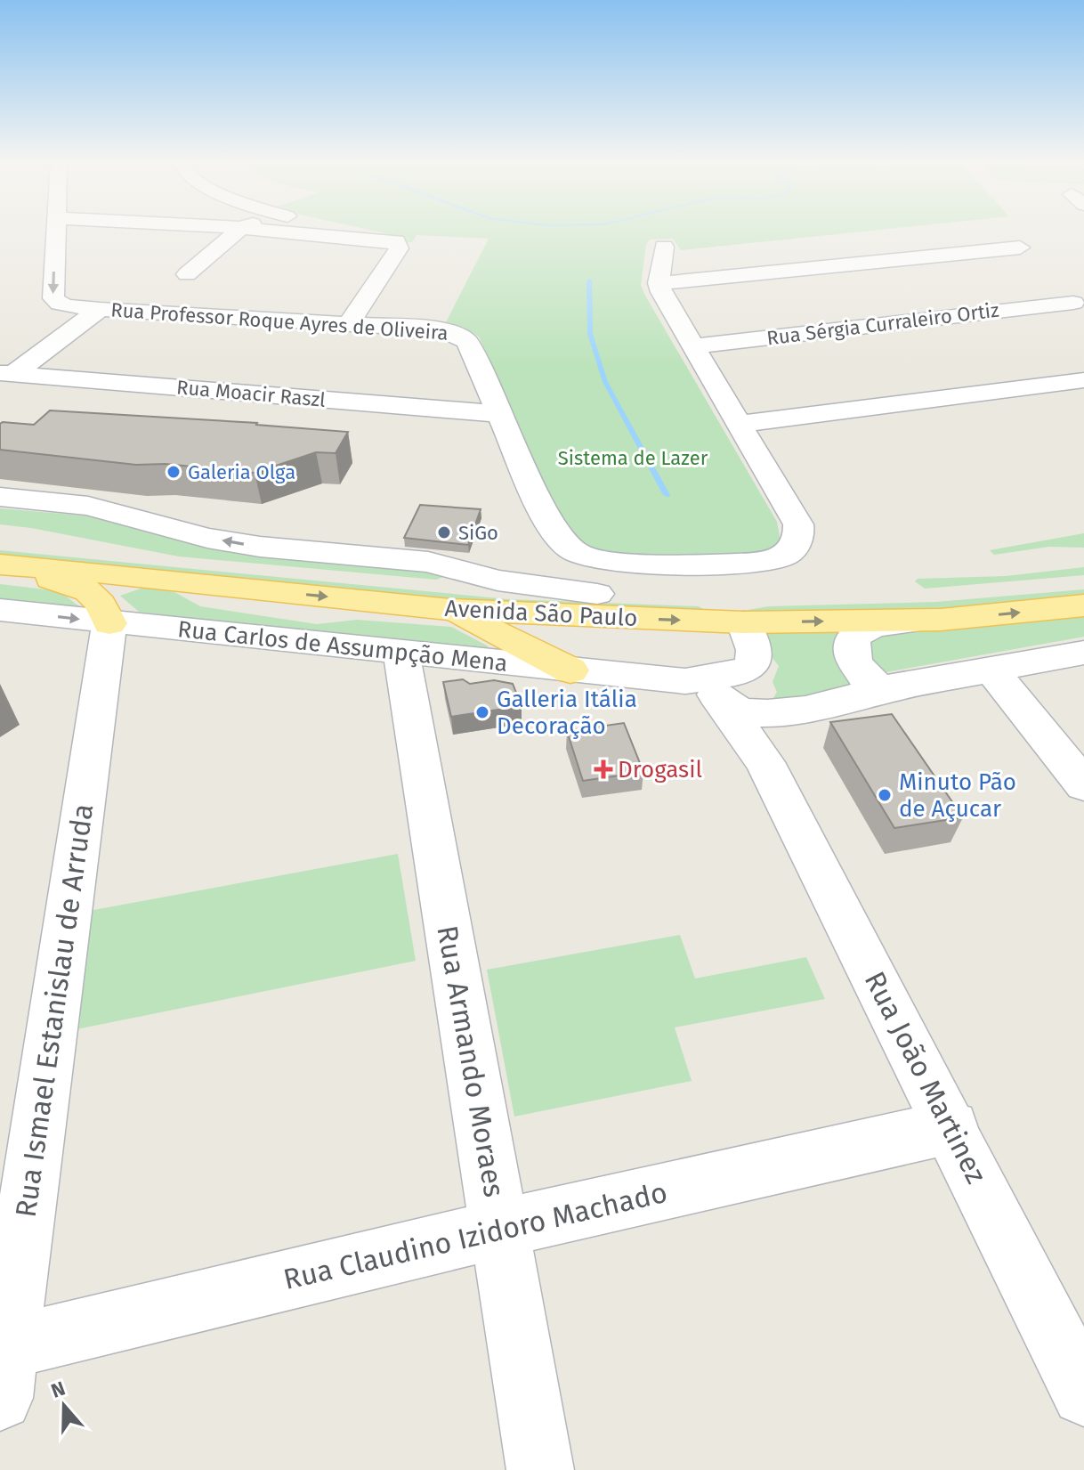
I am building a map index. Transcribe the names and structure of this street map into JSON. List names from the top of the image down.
{
  "streets": {
    "main road": ["Avenida São Paulo"],
    "street": [
      "Rua Professor Roque Ayres de Oliveira",
      "Rua Sérgia Curraleiro Ortiz",
      "Rua Moacir Raszl",
      "Rua Carlos de Assumpção Mena",
      "Rua Ismael Estanislau de Arruda",
      "Rua Armando Moraes",
      "Rua João Martinez",
      "Rua Claudino Izidoro Machado"
    ]
  },
  "crossings": [
    ["Rua Professor Roque Ayres de Oliveira", "Rua Moacir Raszl"],
    ["Rua Carlos de Assumpção Mena", "Rua Ismael Estanislau de Arruda"],
    ["Rua Carlos de Assumpção Mena", "Rua Armando Moraes"],
    ["Rua Carlos de Assumpção Mena", "Rua João Martinez"],
    ["Rua Ismael Estanislau de Arruda", "Rua Claudino Izidoro Machado"],
    ["Rua Armando Moraes", "Rua Claudino Izidoro Machado"],
    ["Rua João Martinez", "Rua Claudino Izidoro Machado"]
  ],
  "parks": ["Sistema de Lazer"],
  "places": {
    "other": [
      "Galeria Olga",
      "SiGo",
      "Galleria Itália Decoração",
      "Minuto Pão de Açucar"
    ],
    "health": ["Drogasil"]
  },
  "north": "top"
}
